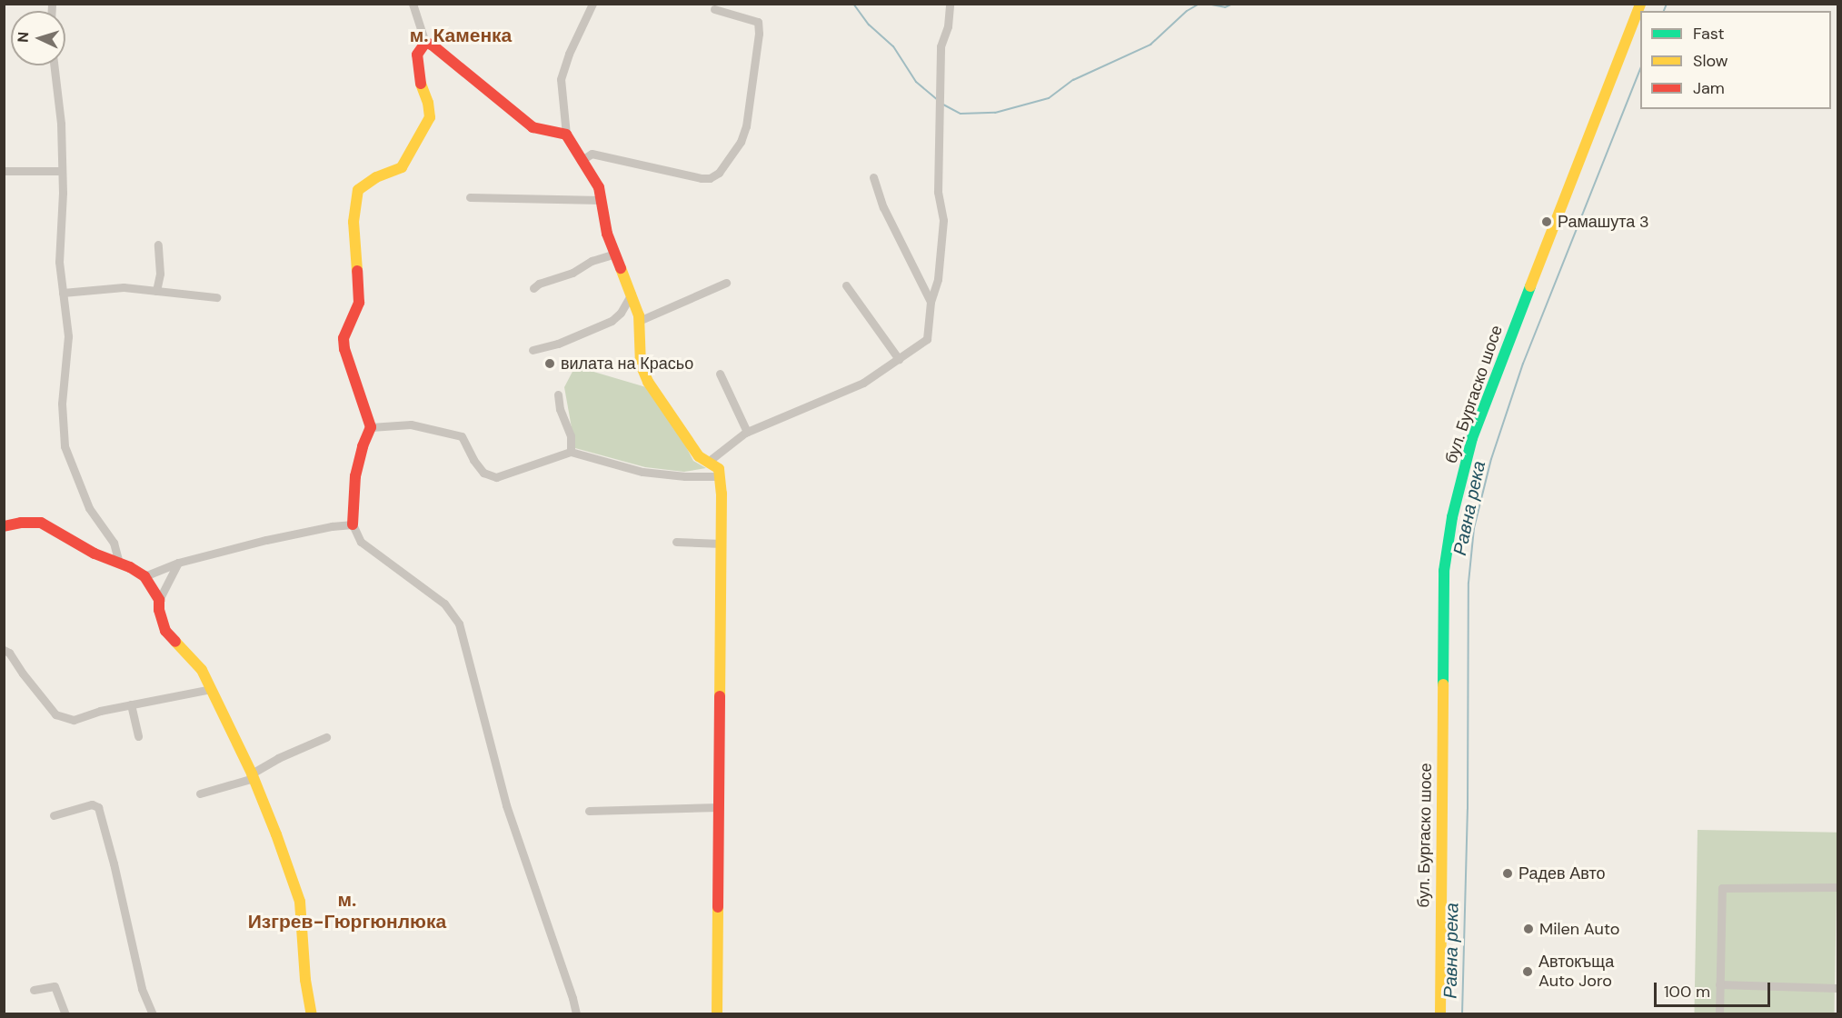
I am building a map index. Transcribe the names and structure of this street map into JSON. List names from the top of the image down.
{
  "streets": {
    "street": ["бул. Бургаско шосе"]
  },
  "districts": ["м. Каменка", "м. Изгрев-Гюргюнлюка"],
  "water": ["Равна река"],
  "places": [
    "Рамашута 3",
    "вилата на Красьо",
    "Радев Авто",
    "Milen Auto",
    "Автокъща Auto Joro"
  ],
  "legend": ["Fast", "Slow", "Jam"],
  "scale_bar": "100 m",
  "north": "left"
}
